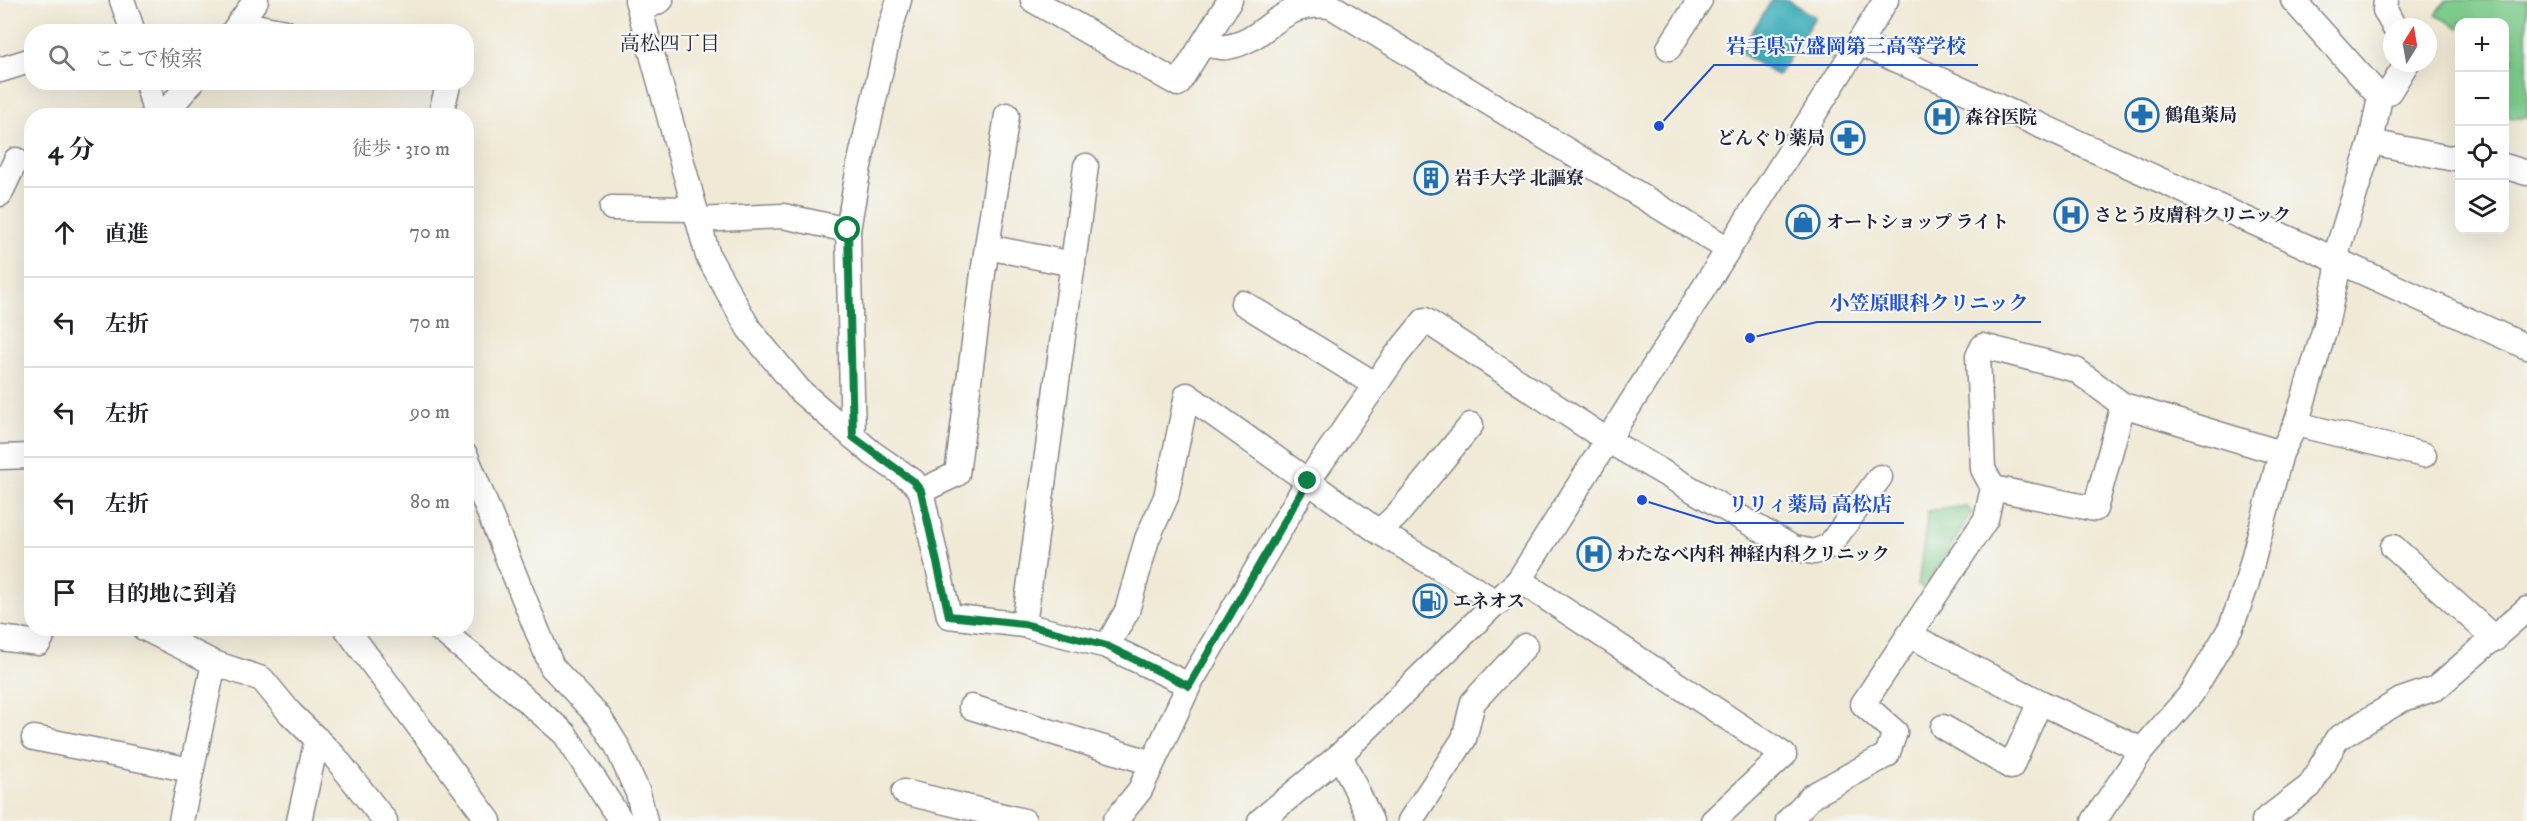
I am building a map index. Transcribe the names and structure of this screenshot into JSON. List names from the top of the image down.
{
  "districts": ["高松四丁目"],
  "places": {
    "pharmacy": ["鶴亀薬局", "どんぐり薬局"],
    "hospital": ["森谷医院", "さとう皮膚科クリニック", "わたなべ内科 神経内科クリニック"],
    "other": ["岩手県立盛岡第三高等学校", "小笠原眼科クリニック", "リリィ薬局 高松店"],
    "building": ["岩手大学 北謳寮"],
    "shop": ["オートショップ ライト"],
    "fuel station": ["エネオス"]
  },
  "north": "top",
  "page": {
    "map_buttons": ["+", "−"],
    "search": "ここで検索",
    "heading": ["4 分", "徒歩 · 310 m"],
    "list": [
      ["直進", "70 m"],
      ["左折", "70 m"],
      ["左折", "90 m"],
      ["左折", "80 m"],
      "目的地に到着"
    ]
  }
}
